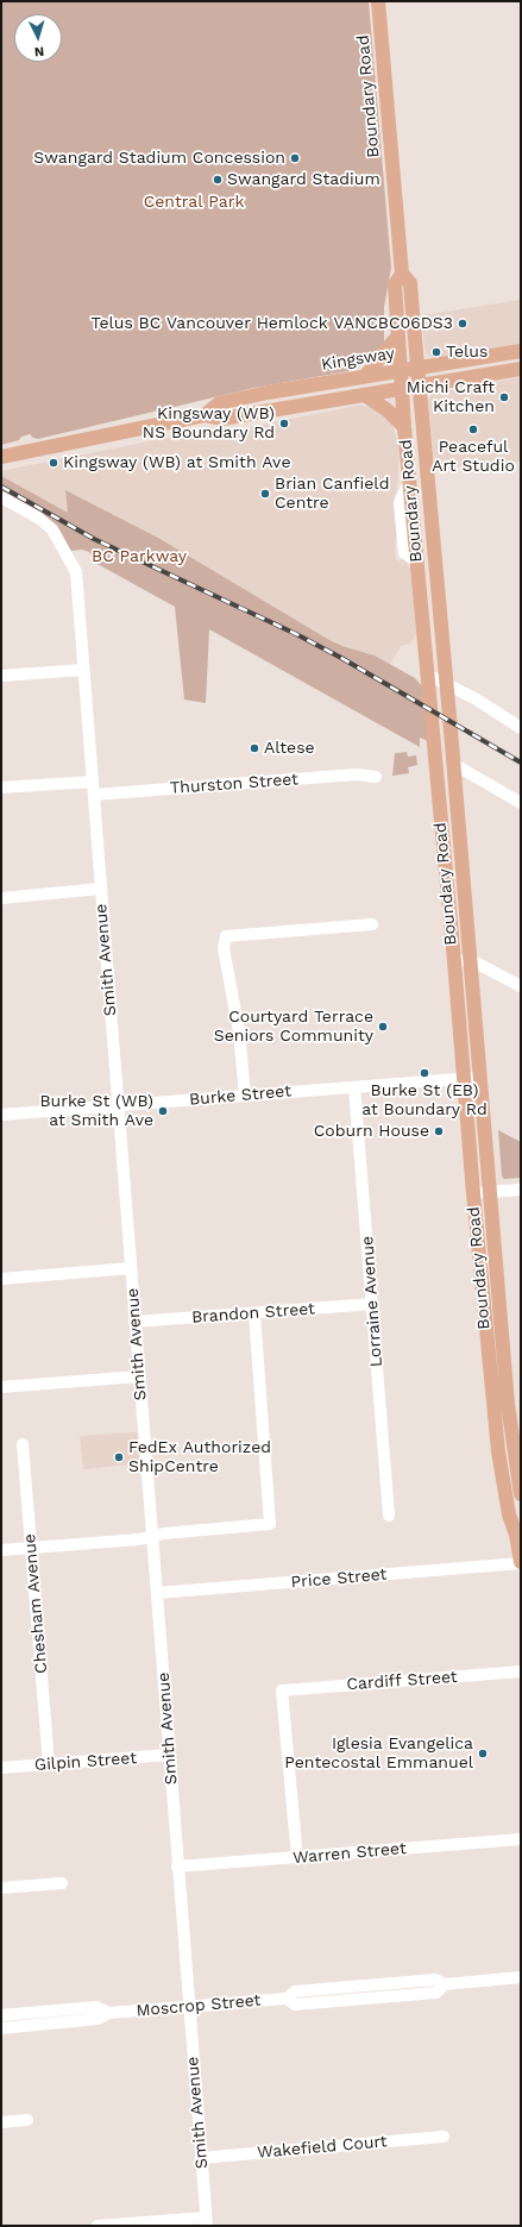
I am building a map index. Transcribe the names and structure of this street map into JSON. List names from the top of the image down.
{
  "streets": {
    "main road": ["Boundary Road", "Kingsway"],
    "street": [
      "Thurston Street",
      "Smith Avenue",
      "Burke Street",
      "Lorraine Avenue",
      "Brandon Street",
      "Price Street",
      "Chesham Avenue",
      "Cardiff Street",
      "Gilpin Street",
      "Warren Street",
      "Moscrop Street",
      "Wakefield Court"
    ]
  },
  "crossings": [
    ["Boundary Road", "Kingsway"],
    ["Boundary Road", "Burke Street"],
    ["Boundary Road", "Price Street"],
    ["Thurston Street", "Smith Avenue"],
    ["Smith Avenue", "Burke Street"],
    ["Smith Avenue", "Brandon Street"],
    ["Smith Avenue", "Price Street"],
    ["Smith Avenue", "Gilpin Street"],
    ["Smith Avenue", "Warren Street"],
    ["Smith Avenue", "Moscrop Street"],
    ["Smith Avenue", "Wakefield Court"],
    ["Burke Street", "Lorraine Avenue"],
    ["Lorraine Avenue", "Brandon Street"],
    ["Chesham Avenue", "Gilpin Street"],
    ["Cardiff Street", "Warren Street"]
  ],
  "parks": ["Central Park", "BC Parkway"],
  "places": [
    "Swangard Stadium Concession",
    "Swangard Stadium",
    "Telus BC Vancouver Hemlock VANCBC06DS3",
    "Telus",
    "Michi Craft Kitchen",
    "Kingsway (WB) NS Boundary Rd",
    "Peaceful Art Studio",
    "Kingsway (WB) at Smith Ave",
    "Brian Canfield Centre",
    "Altese",
    "Courtyard Terrace Seniors Community",
    "Burke St (EB) at Boundary Rd",
    "Burke St (WB) at Smith Ave",
    "Coburn House",
    "FedEx Authorized ShipCentre",
    "Iglesia Evangelica Pentecostal Emmanuel"
  ],
  "north": "bottom"
}
